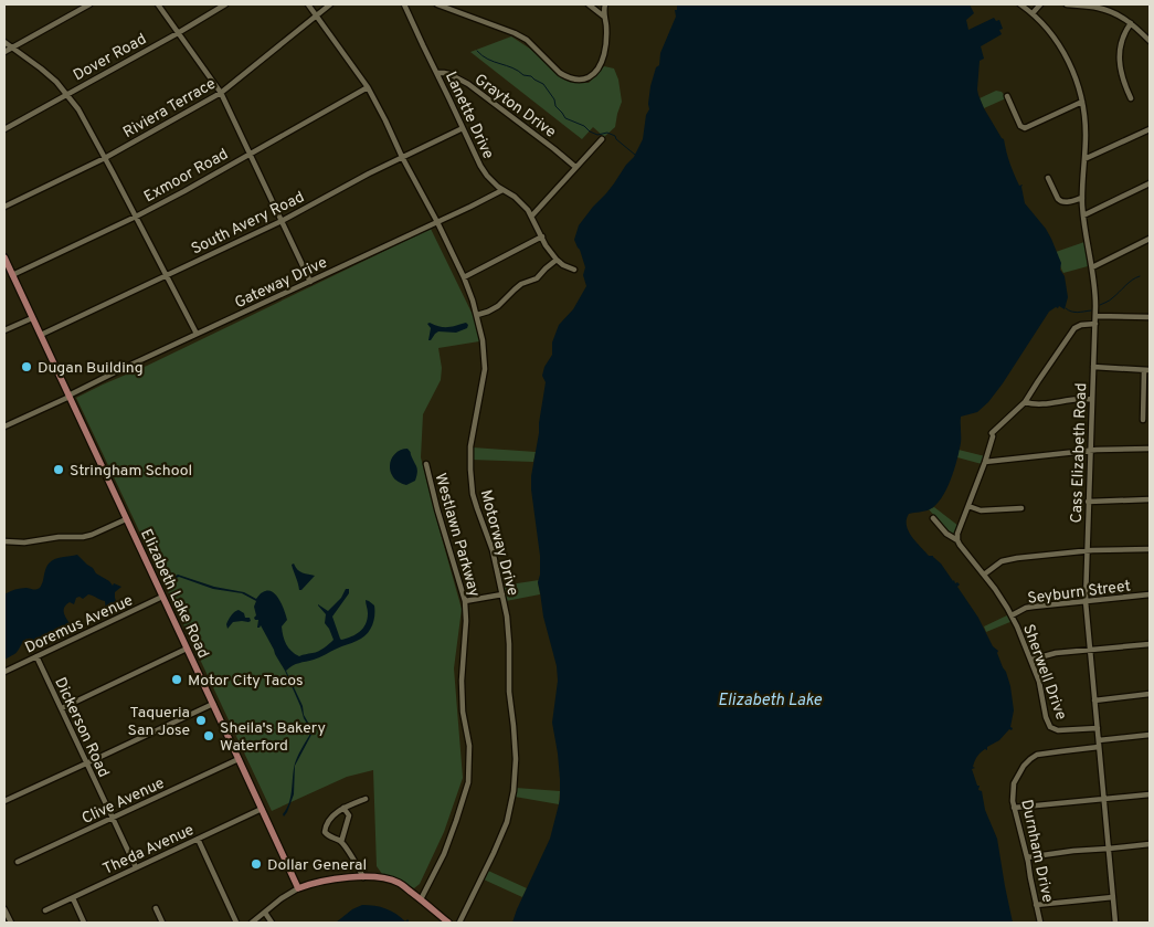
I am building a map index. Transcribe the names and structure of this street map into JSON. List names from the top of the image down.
{
  "streets": {
    "main road": ["Elizabeth Lake Road"],
    "street": [
      "Dover Road",
      "Grayton Drive",
      "Riviera Terrace",
      "Lanette Drive",
      "Exmoor Road",
      "South Avery Road",
      "Gateway Drive",
      "Cass Elizabeth Road",
      "Westlawn Parkway",
      "Motorway Drive",
      "Seyburn Street",
      "Doremus Avenue",
      "Sherwell Drive",
      "Dickerson Road",
      "Clive Avenue",
      "Theda Avenue",
      "Durnham Drive"
    ]
  },
  "crossings": [
    ["Grayton Drive", "Lanette Drive"],
    ["Riviera Terrace", "Motorway Drive"],
    ["Lanette Drive", "South Avery Road"],
    ["Lanette Drive", "Gateway Drive"],
    ["Exmoor Road", "Motorway Drive"],
    ["Exmoor Road", "Elizabeth Lake Road"],
    ["South Avery Road", "Motorway Drive"],
    ["South Avery Road", "Elizabeth Lake Road"],
    ["Gateway Drive", "Motorway Drive"],
    ["Gateway Drive", "Elizabeth Lake Road"],
    ["Cass Elizabeth Road", "Seyburn Street"],
    ["Cass Elizabeth Road", "Sherwell Drive"],
    ["Cass Elizabeth Road", "Durnham Drive"],
    ["Seyburn Street", "Sherwell Drive"],
    ["Elizabeth Lake Road", "Doremus Avenue"],
    ["Elizabeth Lake Road", "Clive Avenue"],
    ["Elizabeth Lake Road", "Theda Avenue"],
    ["Doremus Avenue", "Dickerson Road"],
    ["Dickerson Road", "Clive Avenue"],
    ["Dickerson Road", "Theda Avenue"]
  ],
  "water": ["Elizabeth Lake"],
  "places": [
    "Dugan Building",
    "Stringham School",
    "Motor City Tacos",
    "Taqueria San Jose",
    "Sheila's Bakery Waterford",
    "Dollar General"
  ]
}
